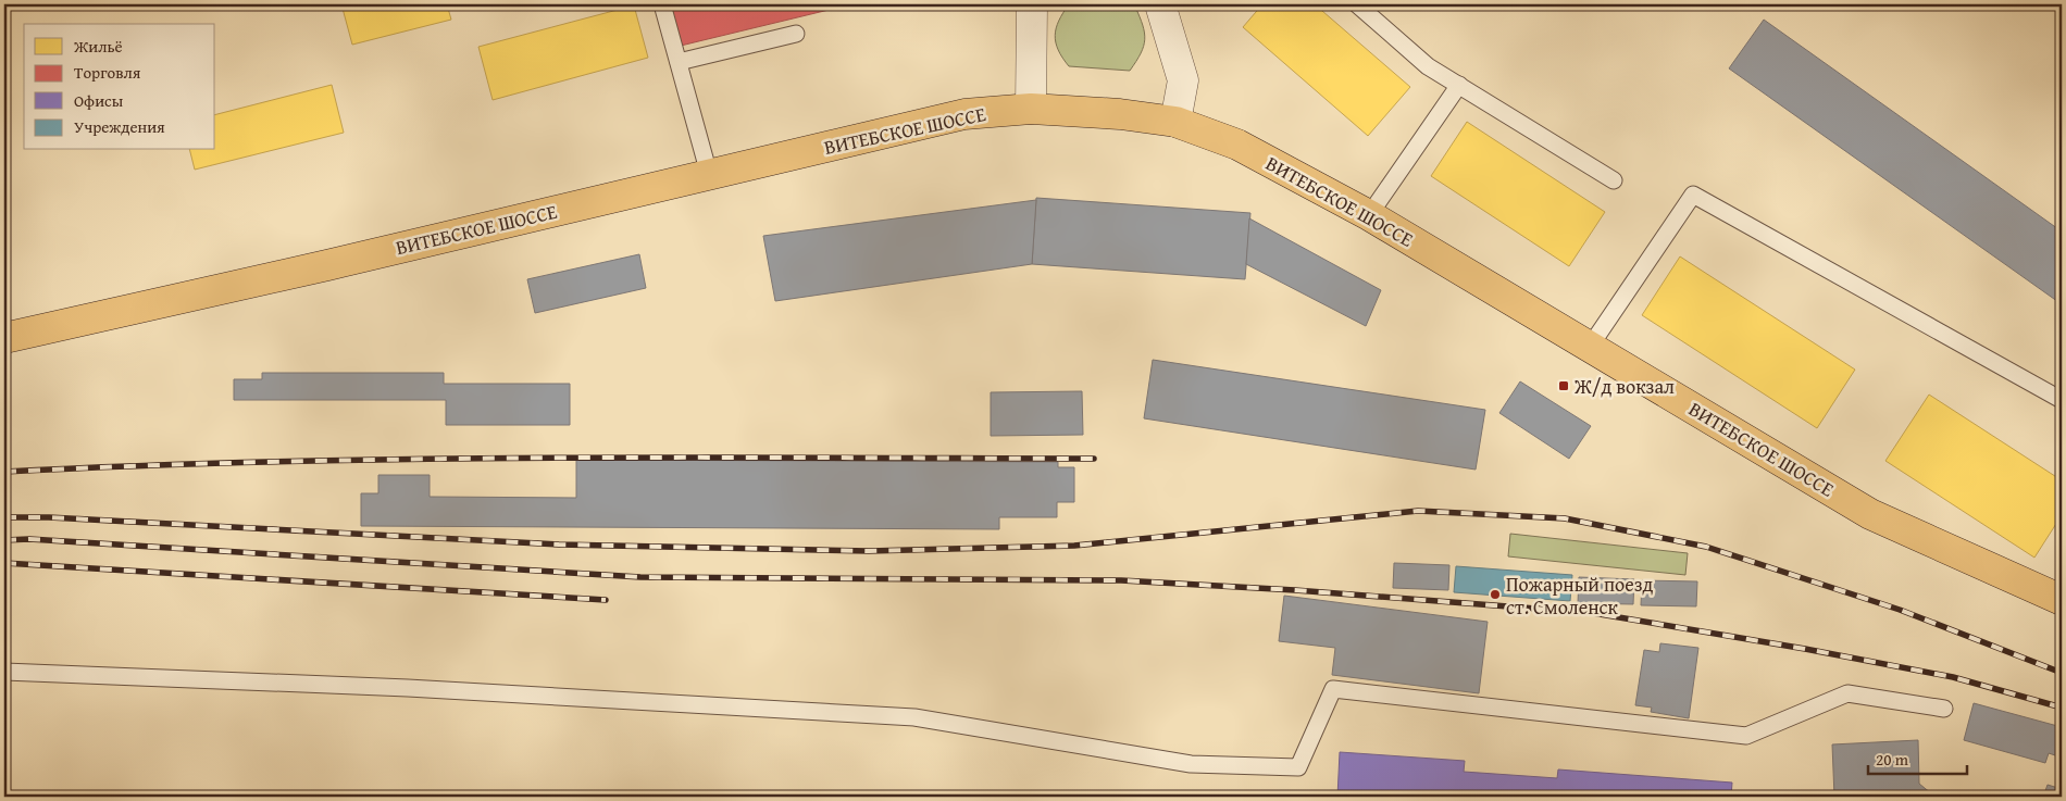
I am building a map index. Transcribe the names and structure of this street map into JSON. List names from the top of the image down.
{
  "streets": {
    "main road": ["ВИТЕБСКОЕ ШОССЕ"]
  },
  "places": {
    "transit": ["Ж/д вокзал"],
    "other": ["Пожарный поезд ст. Смоленск"]
  },
  "legend": [
    "Жильё",
    "Торговля",
    "Офисы",
    "Учреждения"
  ],
  "scale_bar": "20 m"
}
